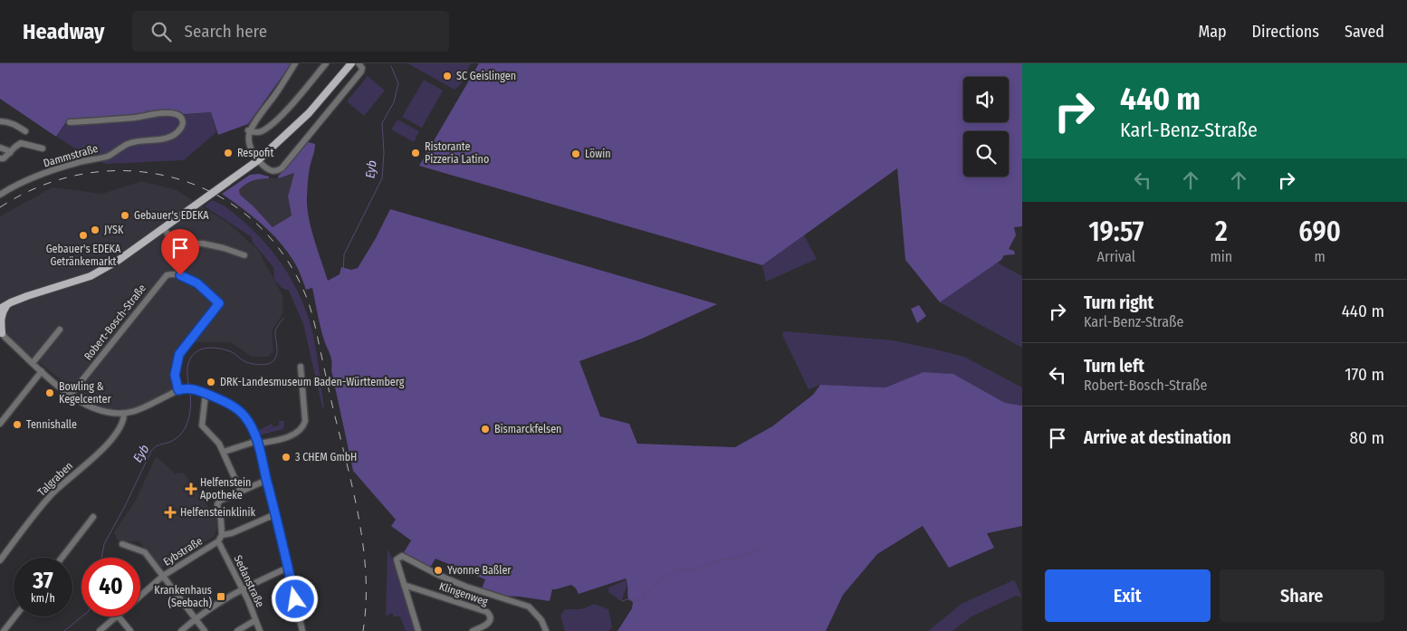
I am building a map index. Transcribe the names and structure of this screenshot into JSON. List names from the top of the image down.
{
  "streets": {
    "street": [
      "Dammstraße",
      "Robert-Bosch-Straße",
      "Talgraben",
      "Eybstraße",
      "Sedanstraße",
      "Klingenweg"
    ]
  },
  "crossings": [
    ["Eybstraße", "Sedanstraße"]
  ],
  "water": ["Eyb"],
  "places": {
    "other": [
      "SC Geislingen",
      "Respofit",
      "Ristorante Pizzeria Latino",
      "Löwin",
      "Gebauer's EDEKA",
      "JYSK",
      "Gebauer's EDEKA Getränkemarkt",
      "DRK-Landesmuseum Baden-Württemberg",
      "Bowling & Kegelcenter",
      "Tennishalle",
      "Bismarckfelsen",
      "3 CHEM GmbH",
      "Yvonne Baßler"
    ],
    "health": ["Helfenstein Apotheke", "Helfensteinklinik"],
    "transit": ["Krankenhaus (Seebach)"]
  },
  "page": {
    "header": "Headway",
    "search": "Search here",
    "nav": ["Map", "Directions", "Saved"],
    "turn": ["440 m", "Karl-Benz-Straße"],
    "eta": [
      "19:57",
      "Arrival",
      "2",
      "min",
      "690",
      "m"
    ],
    "list": [
      {
        "name": "Turn right",
        "note": "Karl-Benz-Straße",
        "value": "440 m"
      },
      {
        "name": "Turn left",
        "note": "Robert-Bosch-Straße",
        "value": "170 m"
      },
      {
        "name": "Arrive at destination",
        "value": "80 m"
      }
    ],
    "speed": "37 km/h",
    "limit": "40",
    "buttons": ["Exit", "Share"]
  }
}
